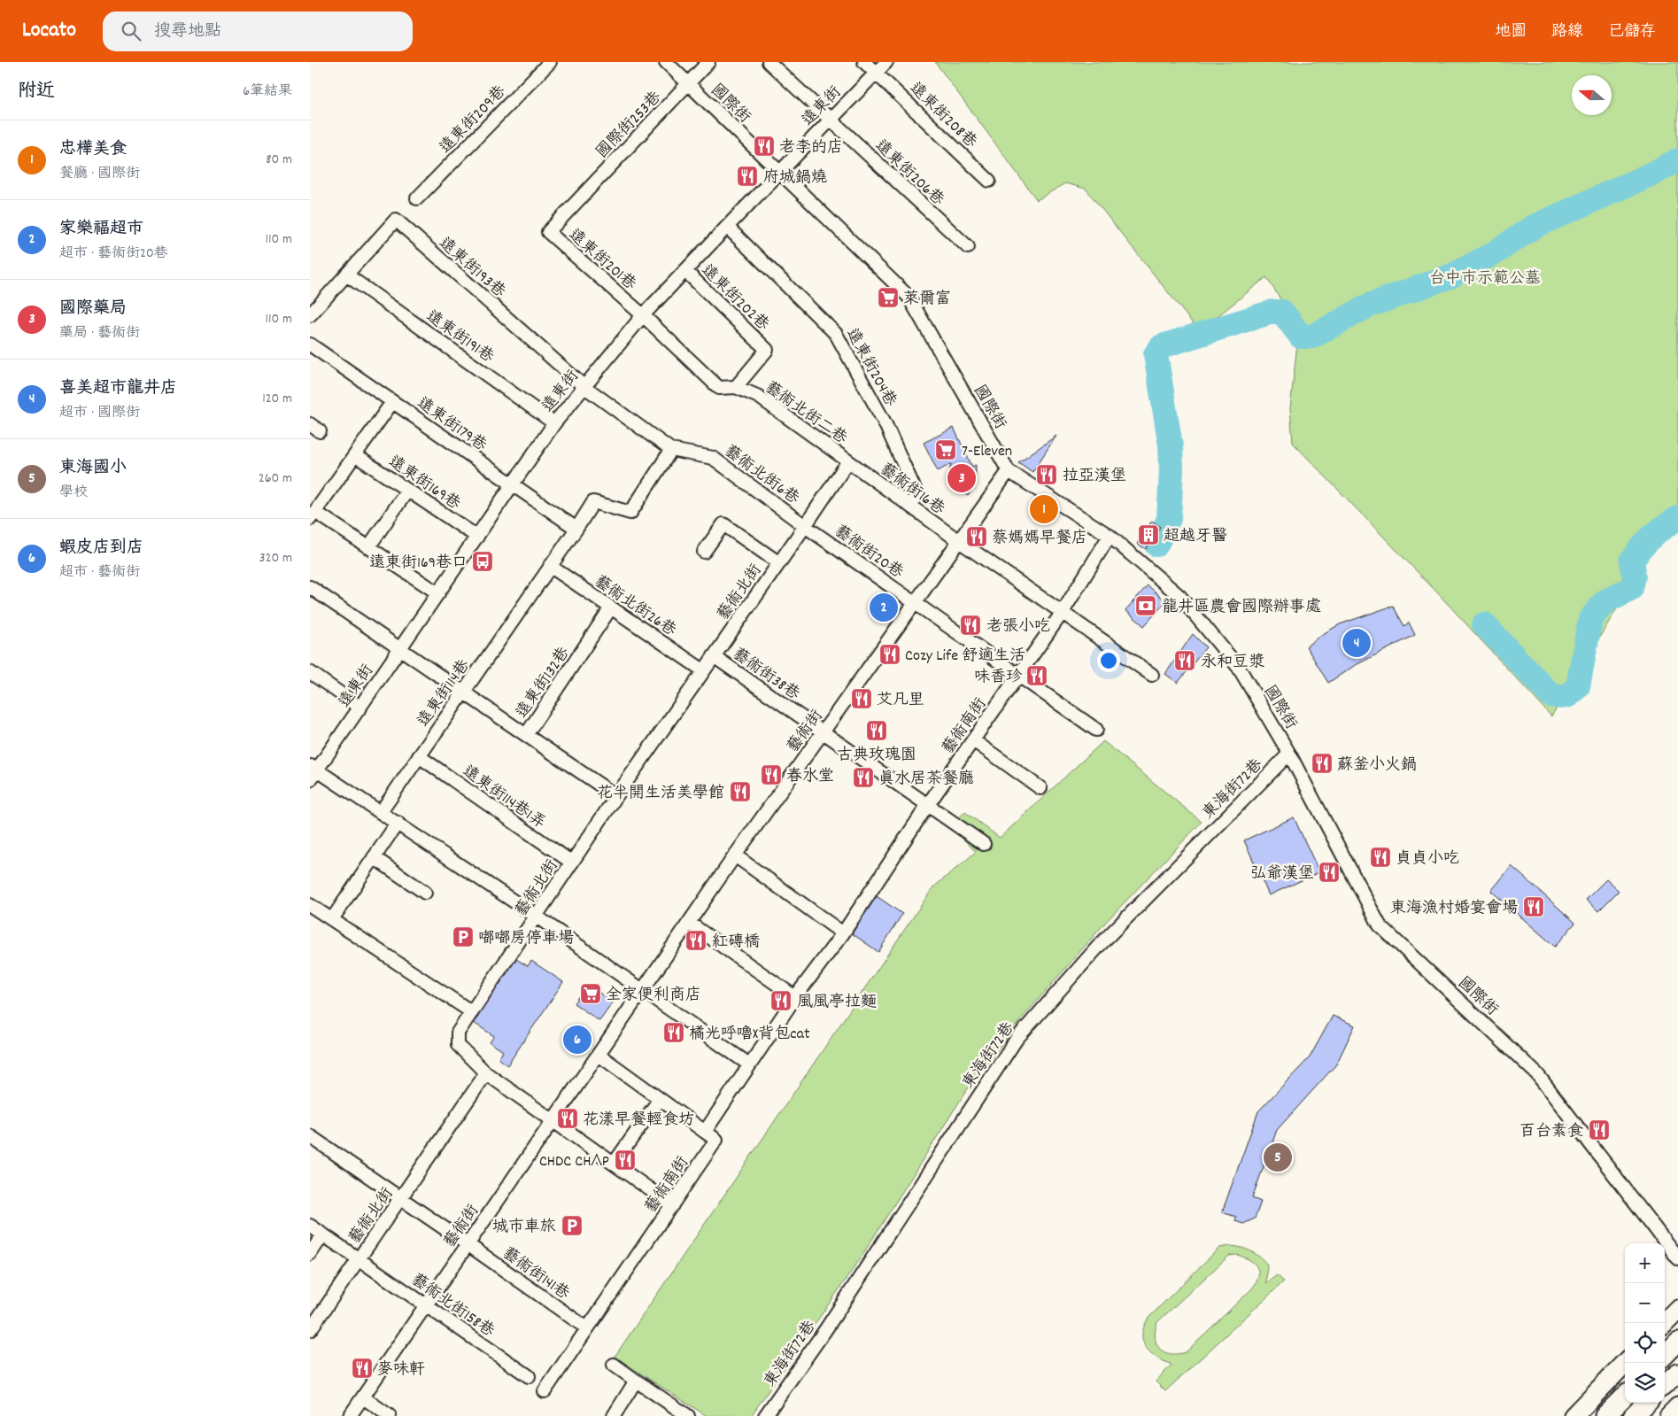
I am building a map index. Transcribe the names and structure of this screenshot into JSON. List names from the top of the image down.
{
  "streets": {
    "street": [
      "國際街",
      "遠東街",
      "遠東街208巷",
      "遠東街209巷",
      "國際街253巷",
      "遠東街206巷",
      "遠東街201巷",
      "遠東街193巷",
      "遠東街202巷",
      "遠東街191巷",
      "遠東街204巷",
      "藝術北街二巷",
      "遠東街179巷",
      "藝術北街6巷",
      "遠東街169巷",
      "藝術街16巷",
      "藝術街20巷",
      "藝術北街",
      "藝術北街26巷",
      "藝術街38巷",
      "遠東街132巷",
      "遠東街114巷",
      "藝術南街",
      "藝術街",
      "東海街72巷",
      "遠東街114巷1弄",
      "藝術街141巷",
      "藝術北街158巷"
    ]
  },
  "crossings": [
    ["國際街", "遠東街"],
    ["國際街", "國際街253巷"],
    ["國際街", "藝術南街"],
    ["國際街", "藝術街"],
    ["國際街", "東海街72巷"],
    ["遠東街", "遠東街208巷"],
    ["遠東街", "遠東街206巷"],
    ["遠東街", "遠東街201巷"],
    ["遠東街", "遠東街193巷"],
    ["遠東街", "遠東街202巷"],
    ["遠東街", "遠東街191巷"],
    ["遠東街", "遠東街204巷"],
    ["遠東街", "藝術北街二巷"],
    ["遠東街", "遠東街179巷"],
    ["遠東街", "遠東街169巷"],
    ["遠東街", "遠東街132巷"],
    ["國際街253巷", "遠東街201巷"],
    ["遠東街201巷", "藝術北街二巷"],
    ["遠東街193巷", "遠東街191巷"],
    ["遠東街202巷", "藝術北街二巷"],
    ["遠東街204巷", "藝術街16巷"],
    ["藝術北街二巷", "藝術街16巷"],
    ["藝術北街二巷", "藝術北街"],
    ["遠東街179巷", "遠東街114巷"],
    ["藝術北街6巷", "藝術街20巷"],
    ["藝術北街6巷", "藝術北街"],
    ["藝術北街6巷", "遠東街114巷"],
    ["藝術街16巷", "藝術北街"],
    ["藝術街16巷", "藝術南街"],
    ["藝術街16巷", "藝術街"],
    ["藝術街20巷", "藝術北街"],
    ["藝術街20巷", "藝術南街"],
    ["藝術街20巷", "藝術街"],
    ["藝術北街", "藝術北街26巷"],
    ["藝術北街", "藝術街38巷"],
    ["藝術北街", "遠東街114巷1弄"],
    ["藝術北街", "藝術街141巷"],
    ["藝術北街", "藝術北街158巷"],
    ["藝術北街26巷", "遠東街132巷"],
    ["藝術北街26巷", "遠東街114巷"],
    ["藝術街38巷", "藝術南街"],
    ["藝術街38巷", "藝術街"],
    ["遠東街132巷", "遠東街114巷"],
    ["遠東街114巷", "遠東街114巷1弄"],
    ["藝術南街", "藝術街141巷"],
    ["藝術街", "藝術街141巷"],
    ["藝術街", "藝術北街158巷"]
  ],
  "parks": ["台中市示範公墓"],
  "places": {
    "restaurant": [
      "老李的店",
      "府城鍋燒",
      "拉亞漢堡",
      "蔡媽媽早餐店",
      "老張小吃",
      "Cozy Life 舒適生活",
      "永和豆漿",
      "味香珍",
      "艾凡里",
      "古典玫瑰園",
      "蘇釜小火鍋",
      "春水堂",
      "真水居茶餐廳",
      "花半開生活美學館",
      "貞貞小吃",
      "弘爺漢堡",
      "東海漁村婚宴會場",
      "紅磚橋",
      "風風亭拉麵",
      "橘光呼嚕X背包cat",
      "花漾早餐輕食坊",
      "百台素食",
      "CHDC CHΛP",
      "麥味軒"
    ],
    "supermarket": ["萊爾富", "7-Eleven", "全家便利商店"],
    "building": ["超越牙醫"],
    "bus stop": ["遠東街169巷口"],
    "bank": ["龍井區農會國際辦事處"],
    "parking": ["嘟嘟房停車場", "城市車旅"]
  },
  "north": "left",
  "page": {
    "header": "Locato",
    "search": "搜尋地點",
    "nav": ["地圖", "路線", "已儲存"],
    "heading": ["附近", "6筆結果"],
    "list": [
      {
        "mark": "1",
        "name": "忠樺美食",
        "note": "餐廳 · 國際街",
        "value": "80 m"
      },
      {
        "mark": "2",
        "name": "家樂福超市",
        "note": "超市 · 藝術街20巷",
        "value": "110 m"
      },
      {
        "mark": "3",
        "name": "國際藥局",
        "note": "藥局 · 藝術街",
        "value": "110 m"
      },
      {
        "mark": "4",
        "name": "喜美超市龍井店",
        "note": "超市 · 國際街",
        "value": "120 m"
      },
      {
        "mark": "5",
        "name": "東海國小",
        "note": "學校",
        "value": "260 m"
      },
      {
        "mark": "6",
        "name": "蝦皮店到店",
        "note": "超市 · 藝術街",
        "value": "320 m"
      }
    ],
    "pins": [
      "3",
      "1",
      "2",
      "4",
      "6",
      "5"
    ],
    "map_buttons": ["+", "−"]
  }
}
